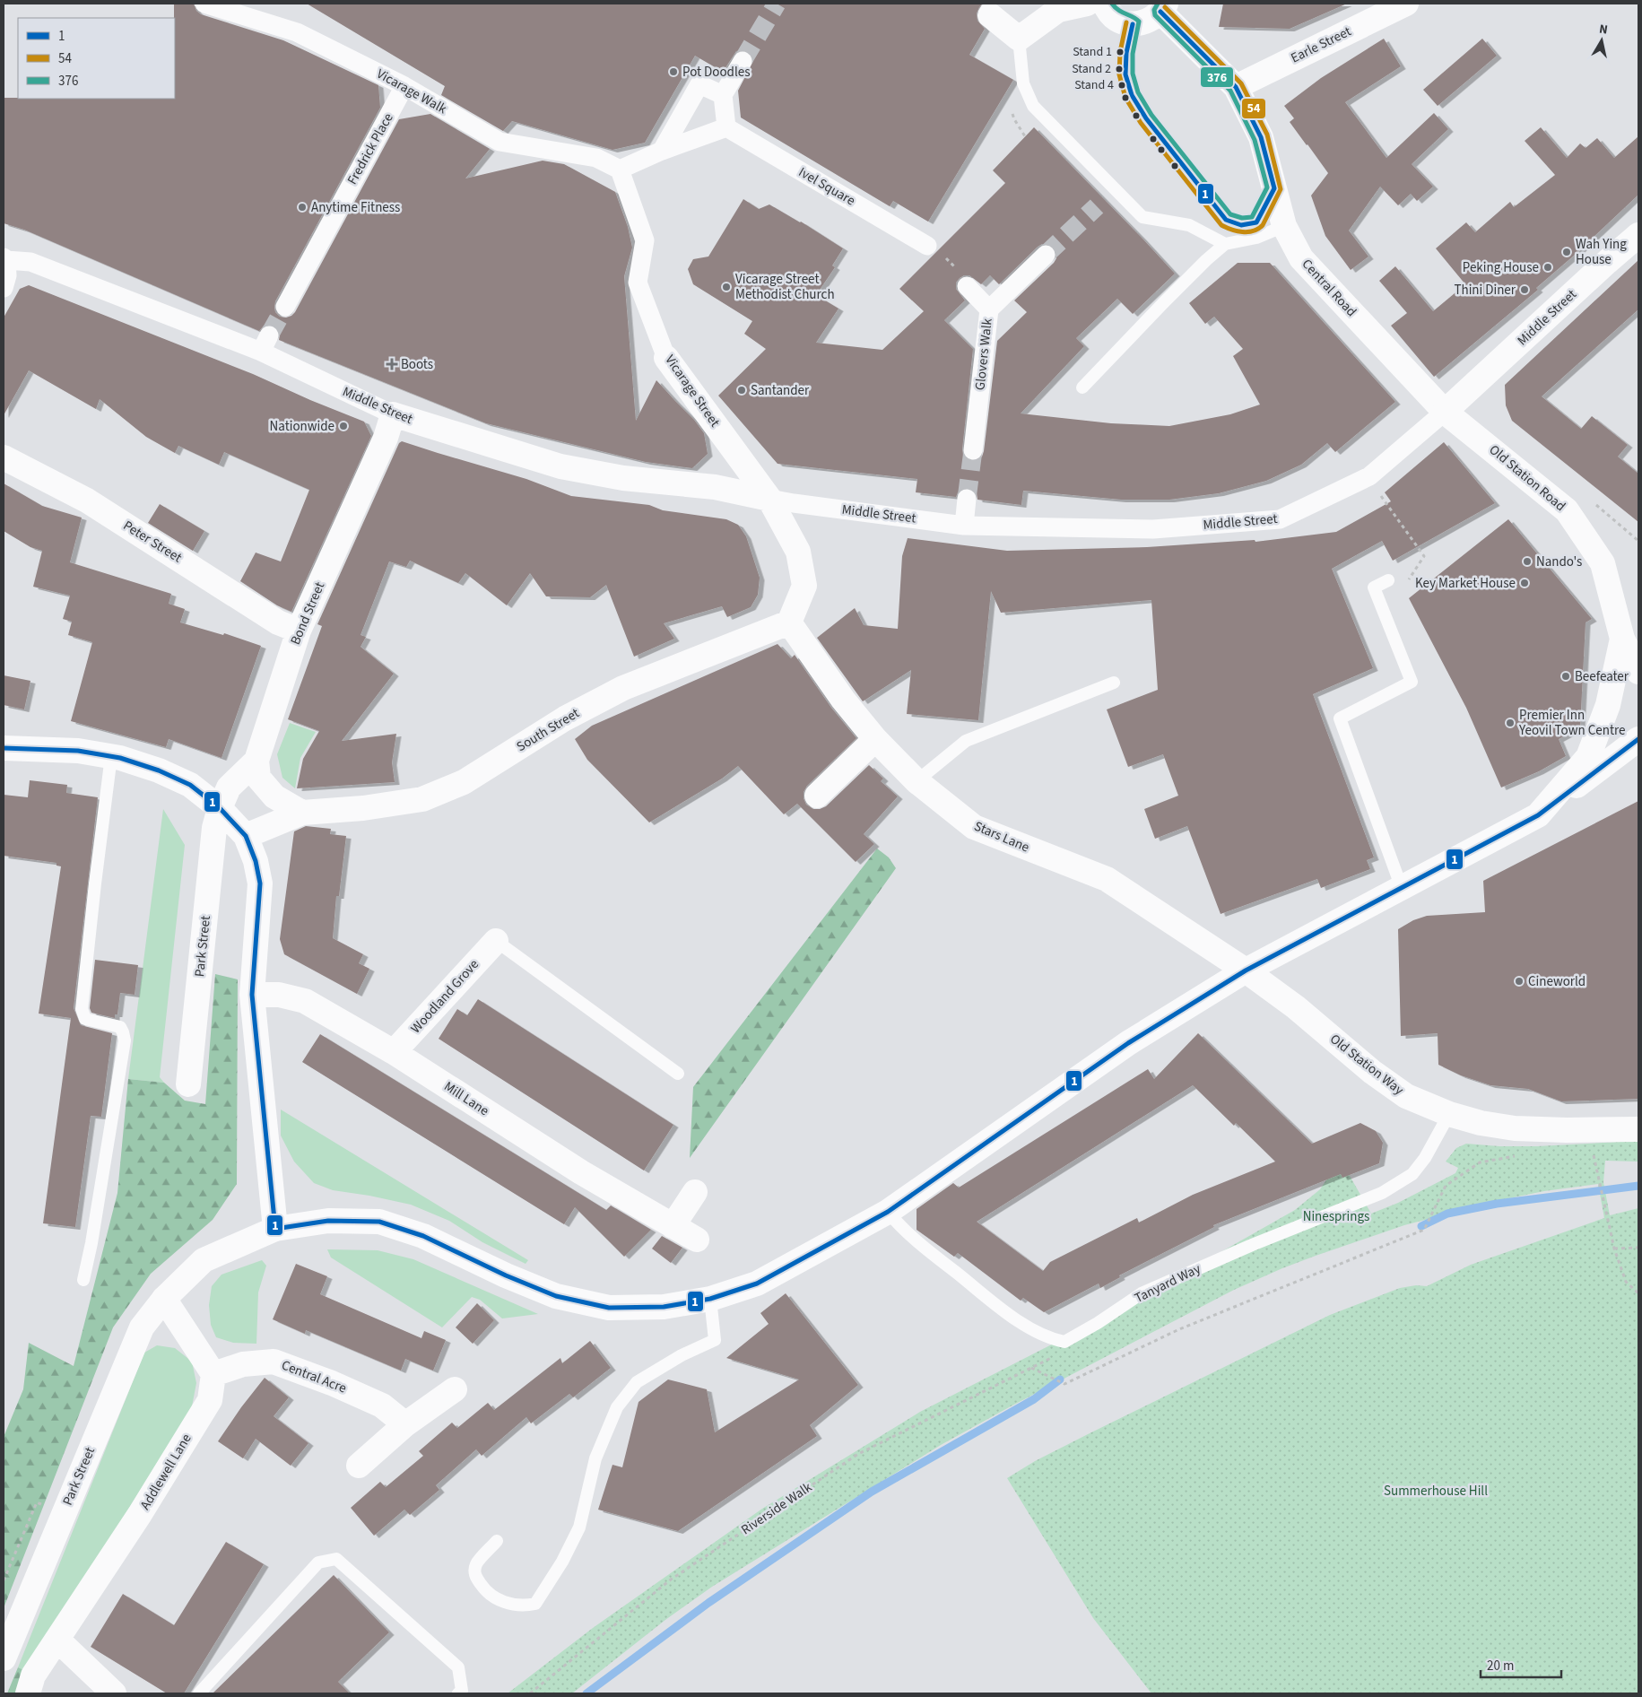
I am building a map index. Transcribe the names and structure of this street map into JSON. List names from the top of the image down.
{
  "streets": {
    "street": [
      "Earle Street",
      "Vicarage Walk",
      "Fredrick Place",
      "Ivel Square",
      "Central Road",
      "Middle Street",
      "Glovers Walk",
      "Vicarage Street",
      "Old Station Road",
      "Peter Street",
      "Bond Street",
      "South Street",
      "Stars Lane",
      "Park Street",
      "Woodland Grove",
      "Old Station Way",
      "Mill Lane",
      "Central Acre",
      "Addlewell Lane"
    ],
    "lane": ["Tanyard Way"],
    "path": ["Riverside Walk"]
  },
  "crossings": [
    ["Earle Street", "Central Road"],
    ["Vicarage Walk", "Fredrick Place"],
    ["Vicarage Walk", "Vicarage Street"],
    ["Central Road", "Middle Street"],
    ["Central Road", "Old Station Road"],
    ["Middle Street", "Vicarage Street"],
    ["Middle Street", "Old Station Road"],
    ["Middle Street", "Bond Street"],
    ["Old Station Road", "Stars Lane"],
    ["Old Station Road", "Park Street"],
    ["Old Station Road", "Old Station Way"],
    ["Old Station Road", "Tanyard Way"],
    ["Peter Street", "Bond Street"],
    ["Bond Street", "Park Street"],
    ["South Street", "Stars Lane"],
    ["Stars Lane", "Old Station Way"],
    ["Woodland Grove", "Mill Lane"],
    ["Old Station Way", "Tanyard Way"],
    ["Central Acre", "Addlewell Lane"]
  ],
  "parks": ["Ninesprings", "Summerhouse Hill"],
  "places": {
    "other": [
      "Stand 1",
      "Stand 2",
      "Pot Doodles",
      "Stand 4",
      "Anytime Fitness",
      "Wah Ying House",
      "Peking House",
      "Vicarage Street Methodist Church",
      "Thini Diner",
      "Santander",
      "Nationwide",
      "Nando's",
      "Key Market House",
      "Beefeater",
      "Premier Inn Yeovil Town Centre",
      "Cineworld"
    ],
    "health": ["Boots"]
  },
  "lines": ["transit line 376", "transit line 54", "transit line 1"],
  "legend": ["1", "54", "376"],
  "scale_bar": "20 m",
  "north": "top"
}
